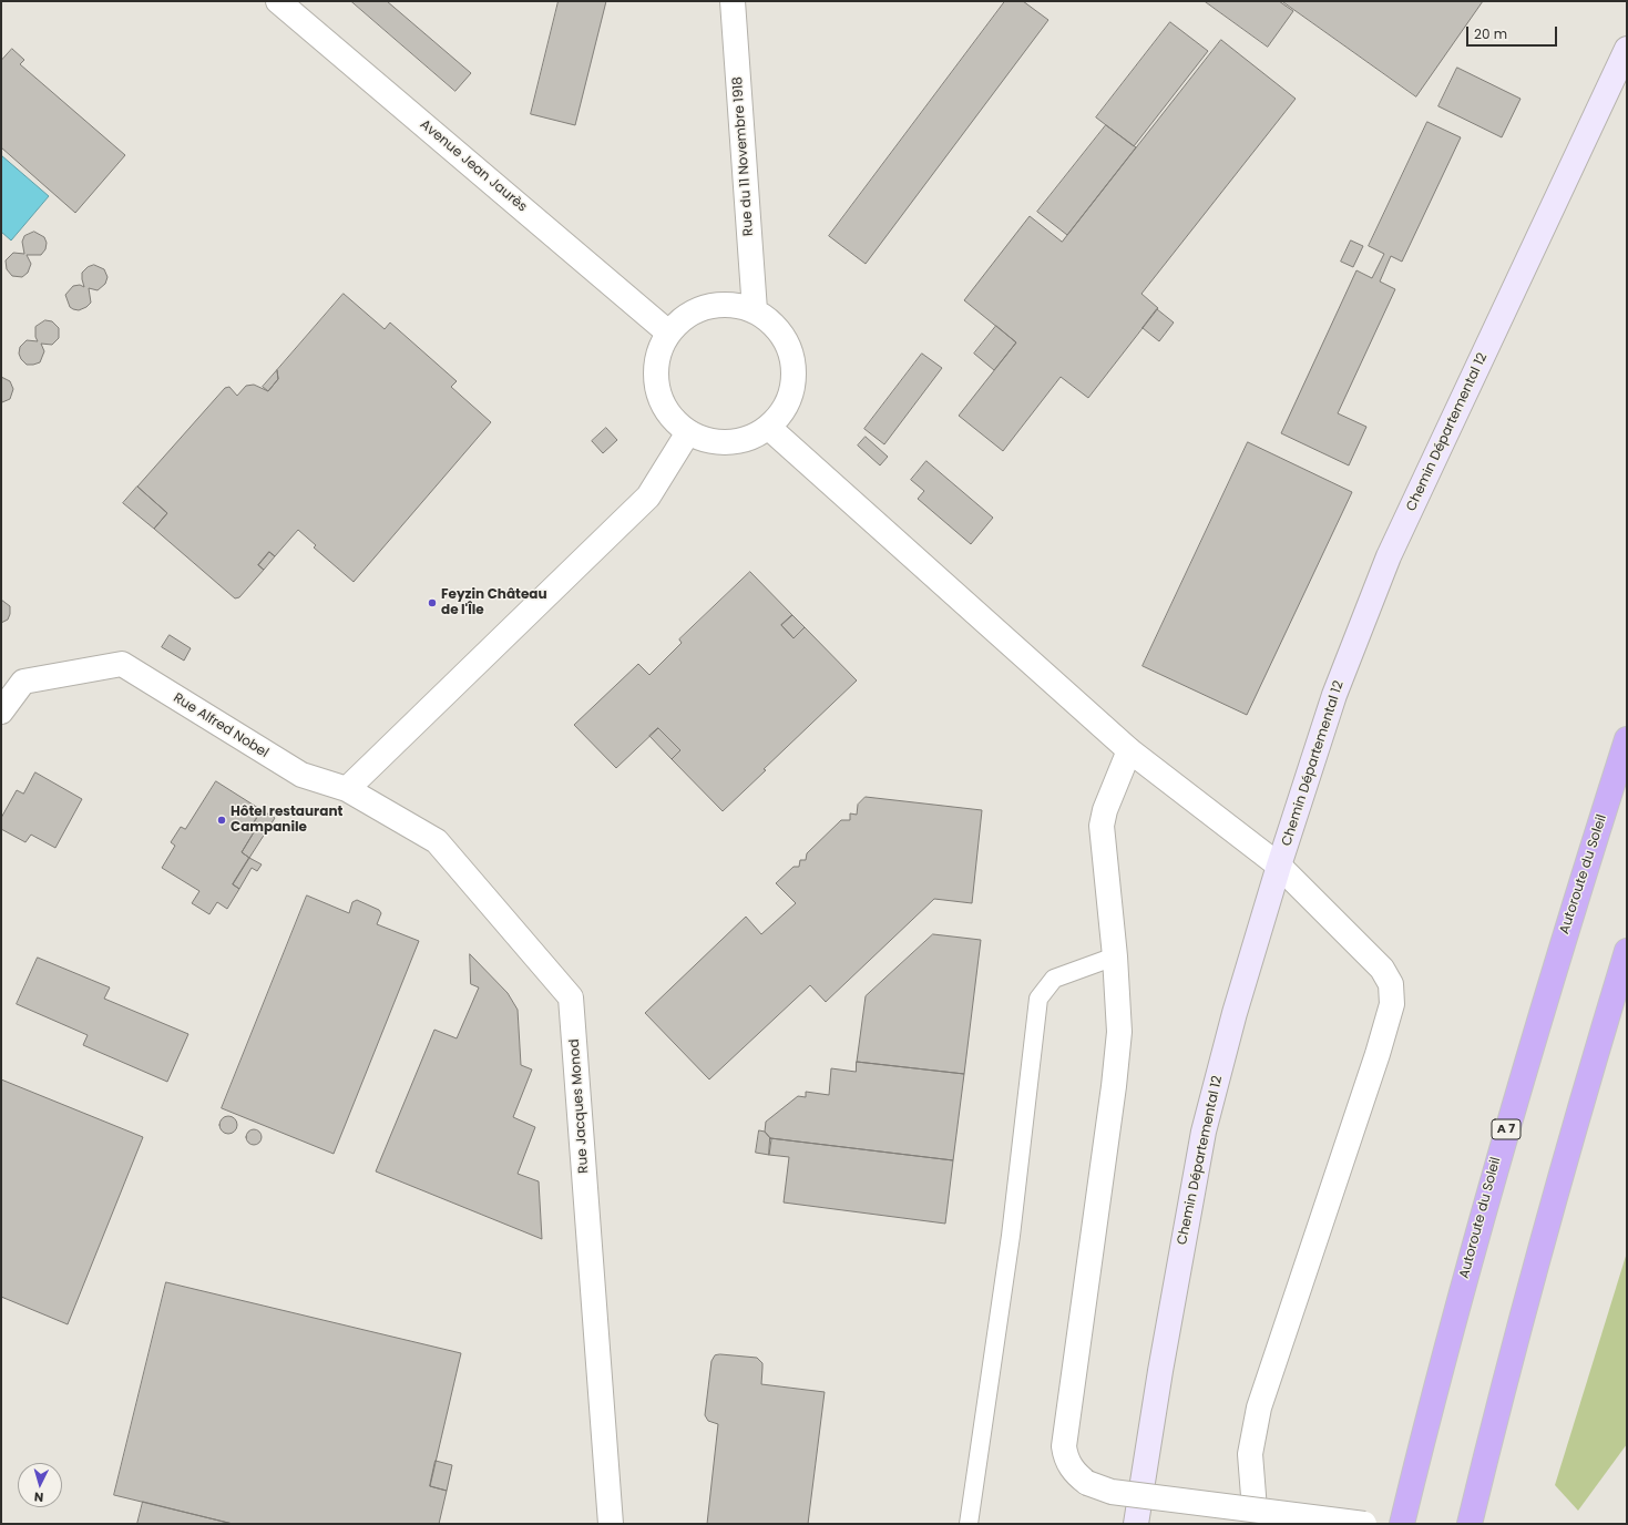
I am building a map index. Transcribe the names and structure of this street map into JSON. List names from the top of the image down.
{
  "streets": {
    "highway": ["Autoroute du Soleil", "A 7"],
    "main road": ["Chemin Départemental 12"],
    "street": [
      "Rue du 11 Novembre 1918",
      "Avenue Jean Jaurès",
      "Rue Alfred Nobel",
      "Rue Jacques Monod"
    ]
  },
  "crossings": [
    ["Rue du 11 Novembre 1918", "Avenue Jean Jaurès"],
    ["Rue Alfred Nobel", "Rue Jacques Monod"]
  ],
  "places": ["Feyzin Château de l'Île", "Hôtel restaurant Campanile"],
  "scale_bar": "20 m",
  "north": "bottom"
}
